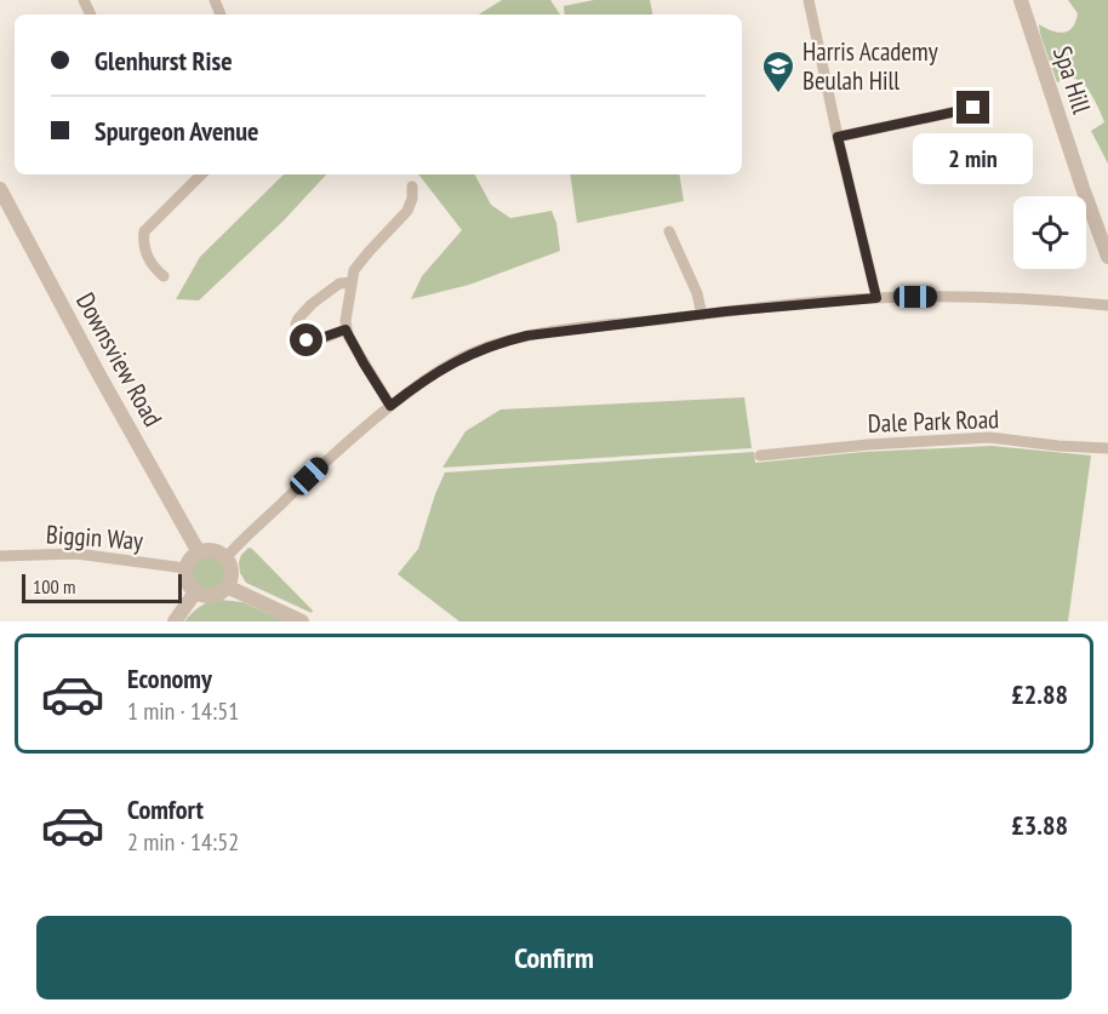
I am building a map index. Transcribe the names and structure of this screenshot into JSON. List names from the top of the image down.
{
  "streets": {
    "street": [
      "Spa Hill",
      "Downsview Road",
      "Dale Park Road",
      "Biggin Way"
    ]
  },
  "crossings": [
    ["Downsview Road", "Biggin Way"]
  ],
  "places": {
    "school or university": ["Harris Academy Beulah Hill"]
  },
  "scale_bar": "100 m",
  "page": {
    "banner": ["Glenhurst Rise", "Spurgeon Avenue"],
    "bubble": "2 min",
    "scale": "100 m",
    "list": [
      {
        "name": "Economy",
        "note": "1 min · 14:51",
        "value": "£2.88"
      },
      {
        "name": "Comfort",
        "note": "2 min · 14:52",
        "value": "£3.88"
      }
    ],
    "buttons": "Confirm"
  }
}
